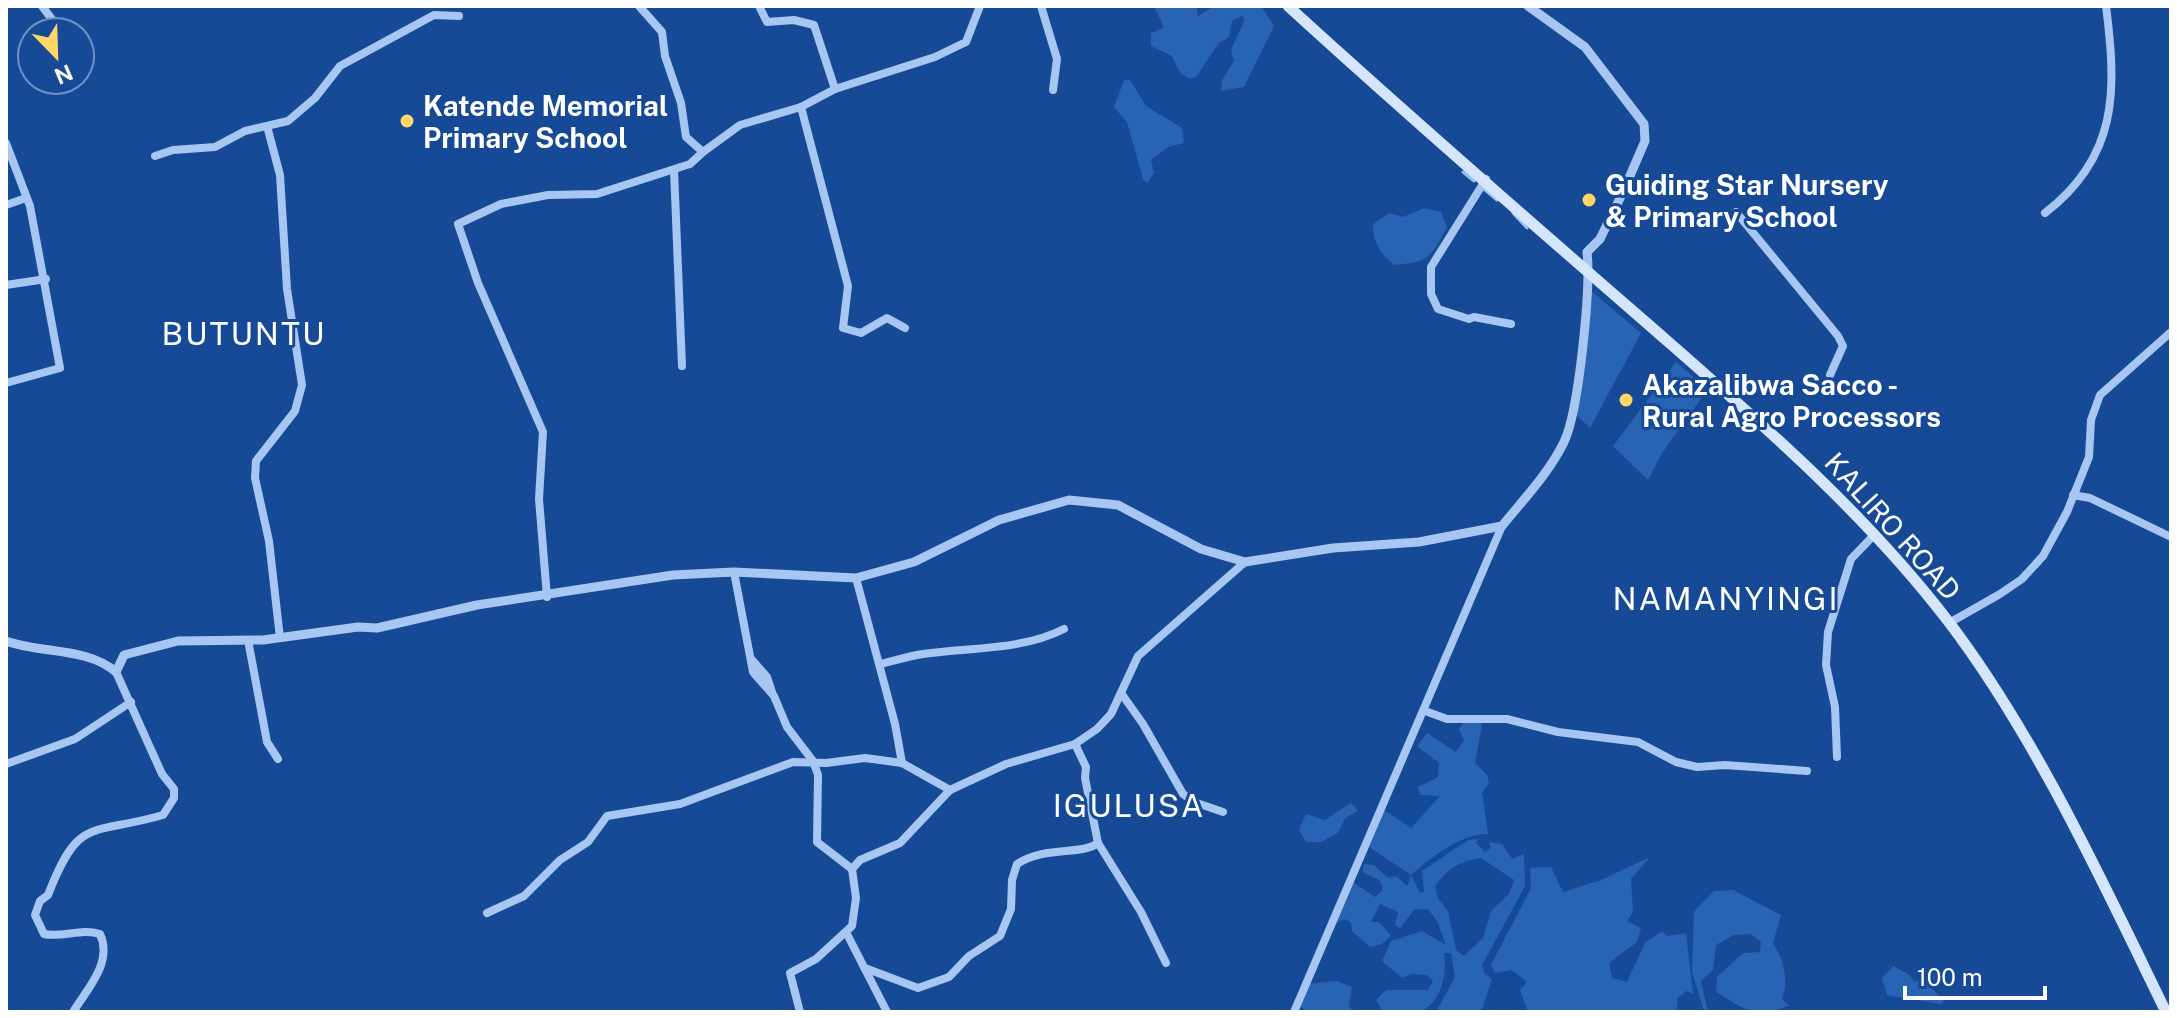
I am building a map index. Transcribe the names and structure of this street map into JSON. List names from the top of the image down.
{
  "streets": {
    "main road": ["KALIRO ROAD"]
  },
  "districts": ["BUTUNTU", "NAMANYINGI", "IGULUSA"],
  "places": ["Katende Memorial Primary School", "Guiding Star Nursery & Primary School", "Akazalibwa Sacco - Rural Agro Processors"],
  "scale_bar": "100 m",
  "north": "bottom right"
}
